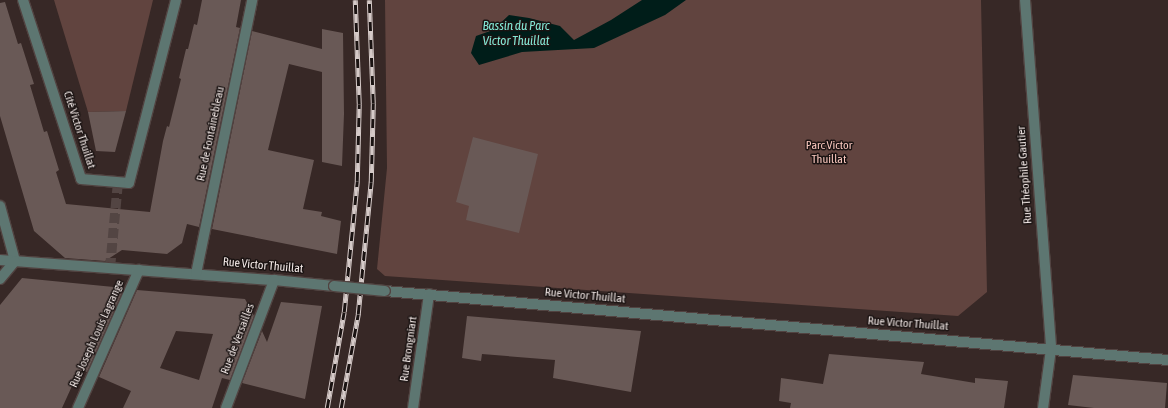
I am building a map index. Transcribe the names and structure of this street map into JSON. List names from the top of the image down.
{
  "streets": {
    "street": [
      "Cité Victor Thuillat",
      "Rue de Fontainebleau",
      "Rue Théophile Gautier",
      "Rue Victor Thuillat",
      "Rue Joseph Louis Lagrange",
      "Rue de Versailles",
      "Rue Brongniart"
    ]
  },
  "crossings": [
    ["Rue de Fontainebleau", "Rue Victor Thuillat"],
    ["Rue Théophile Gautier", "Rue Victor Thuillat"],
    ["Rue Victor Thuillat", "Rue Joseph Louis Lagrange"],
    ["Rue Victor Thuillat", "Rue de Versailles"],
    ["Rue Victor Thuillat", "Rue Brongniart"]
  ],
  "water": ["Bassin du Parc Victor Thuillat"],
  "parks": ["Parc Victor Thuillat"]
}
